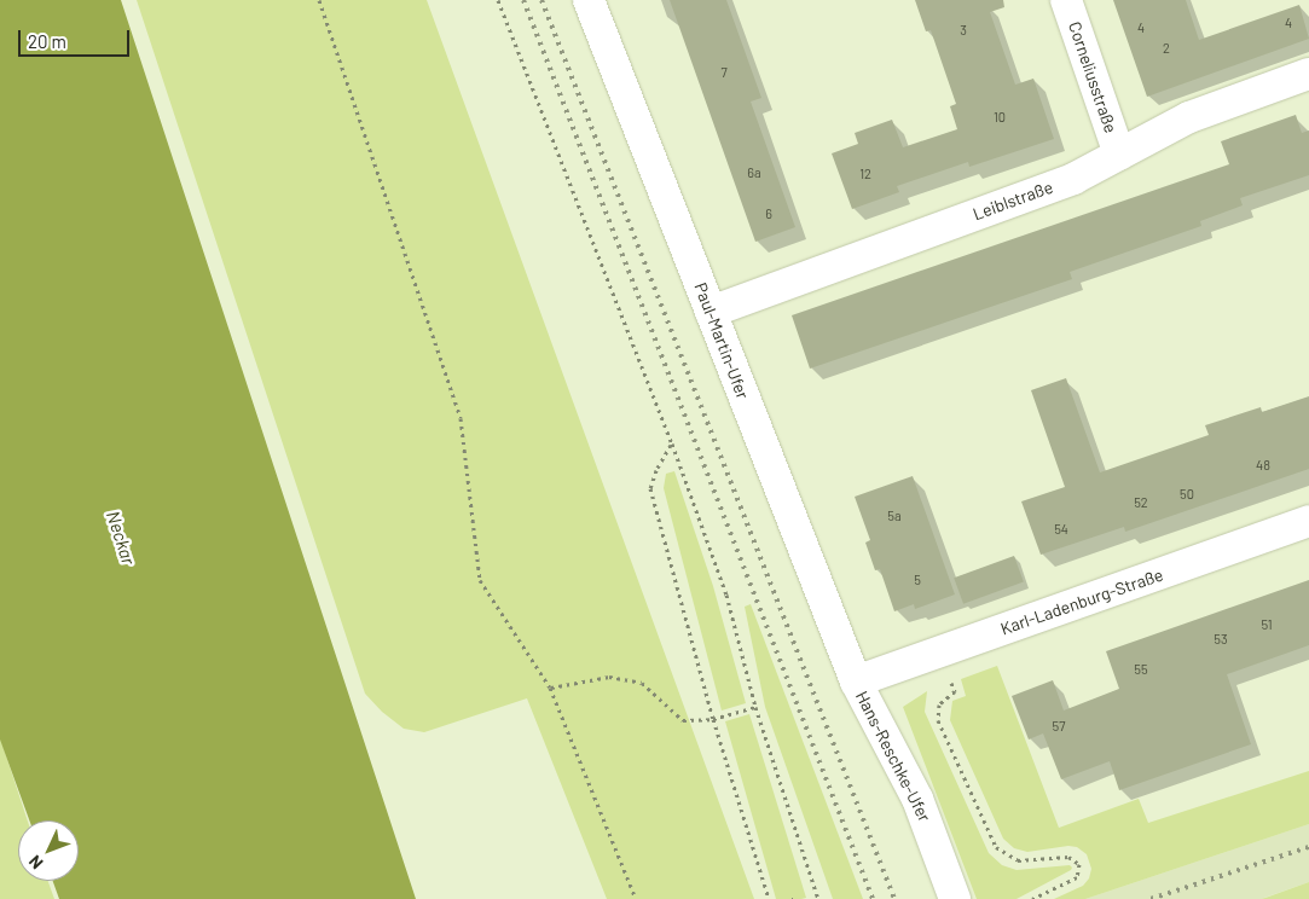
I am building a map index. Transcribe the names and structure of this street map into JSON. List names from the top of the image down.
{
  "streets": {
    "street": [
      "Corneliusstraße",
      "Leiblstraße",
      "Paul-Martin-Ufer",
      "Karl-Ladenburg-Straße",
      "Hans-Reschke-Ufer"
    ]
  },
  "crossings": [
    ["Corneliusstraße", "Leiblstraße"],
    ["Leiblstraße", "Paul-Martin-Ufer"],
    ["Paul-Martin-Ufer", "Karl-Ladenburg-Straße"],
    ["Paul-Martin-Ufer", "Hans-Reschke-Ufer"],
    ["Karl-Ladenburg-Straße", "Hans-Reschke-Ufer"]
  ],
  "water": ["Neckar"],
  "house_numbers": [
    "4",
    "4",
    "3",
    "2",
    "7",
    "10",
    "6a",
    "12",
    "6",
    "48",
    "50",
    "52",
    "5a",
    "54",
    "5",
    "51",
    "53",
    "55",
    "57"
  ],
  "scale_bar": "20 m",
  "north": "bottom left"
}
